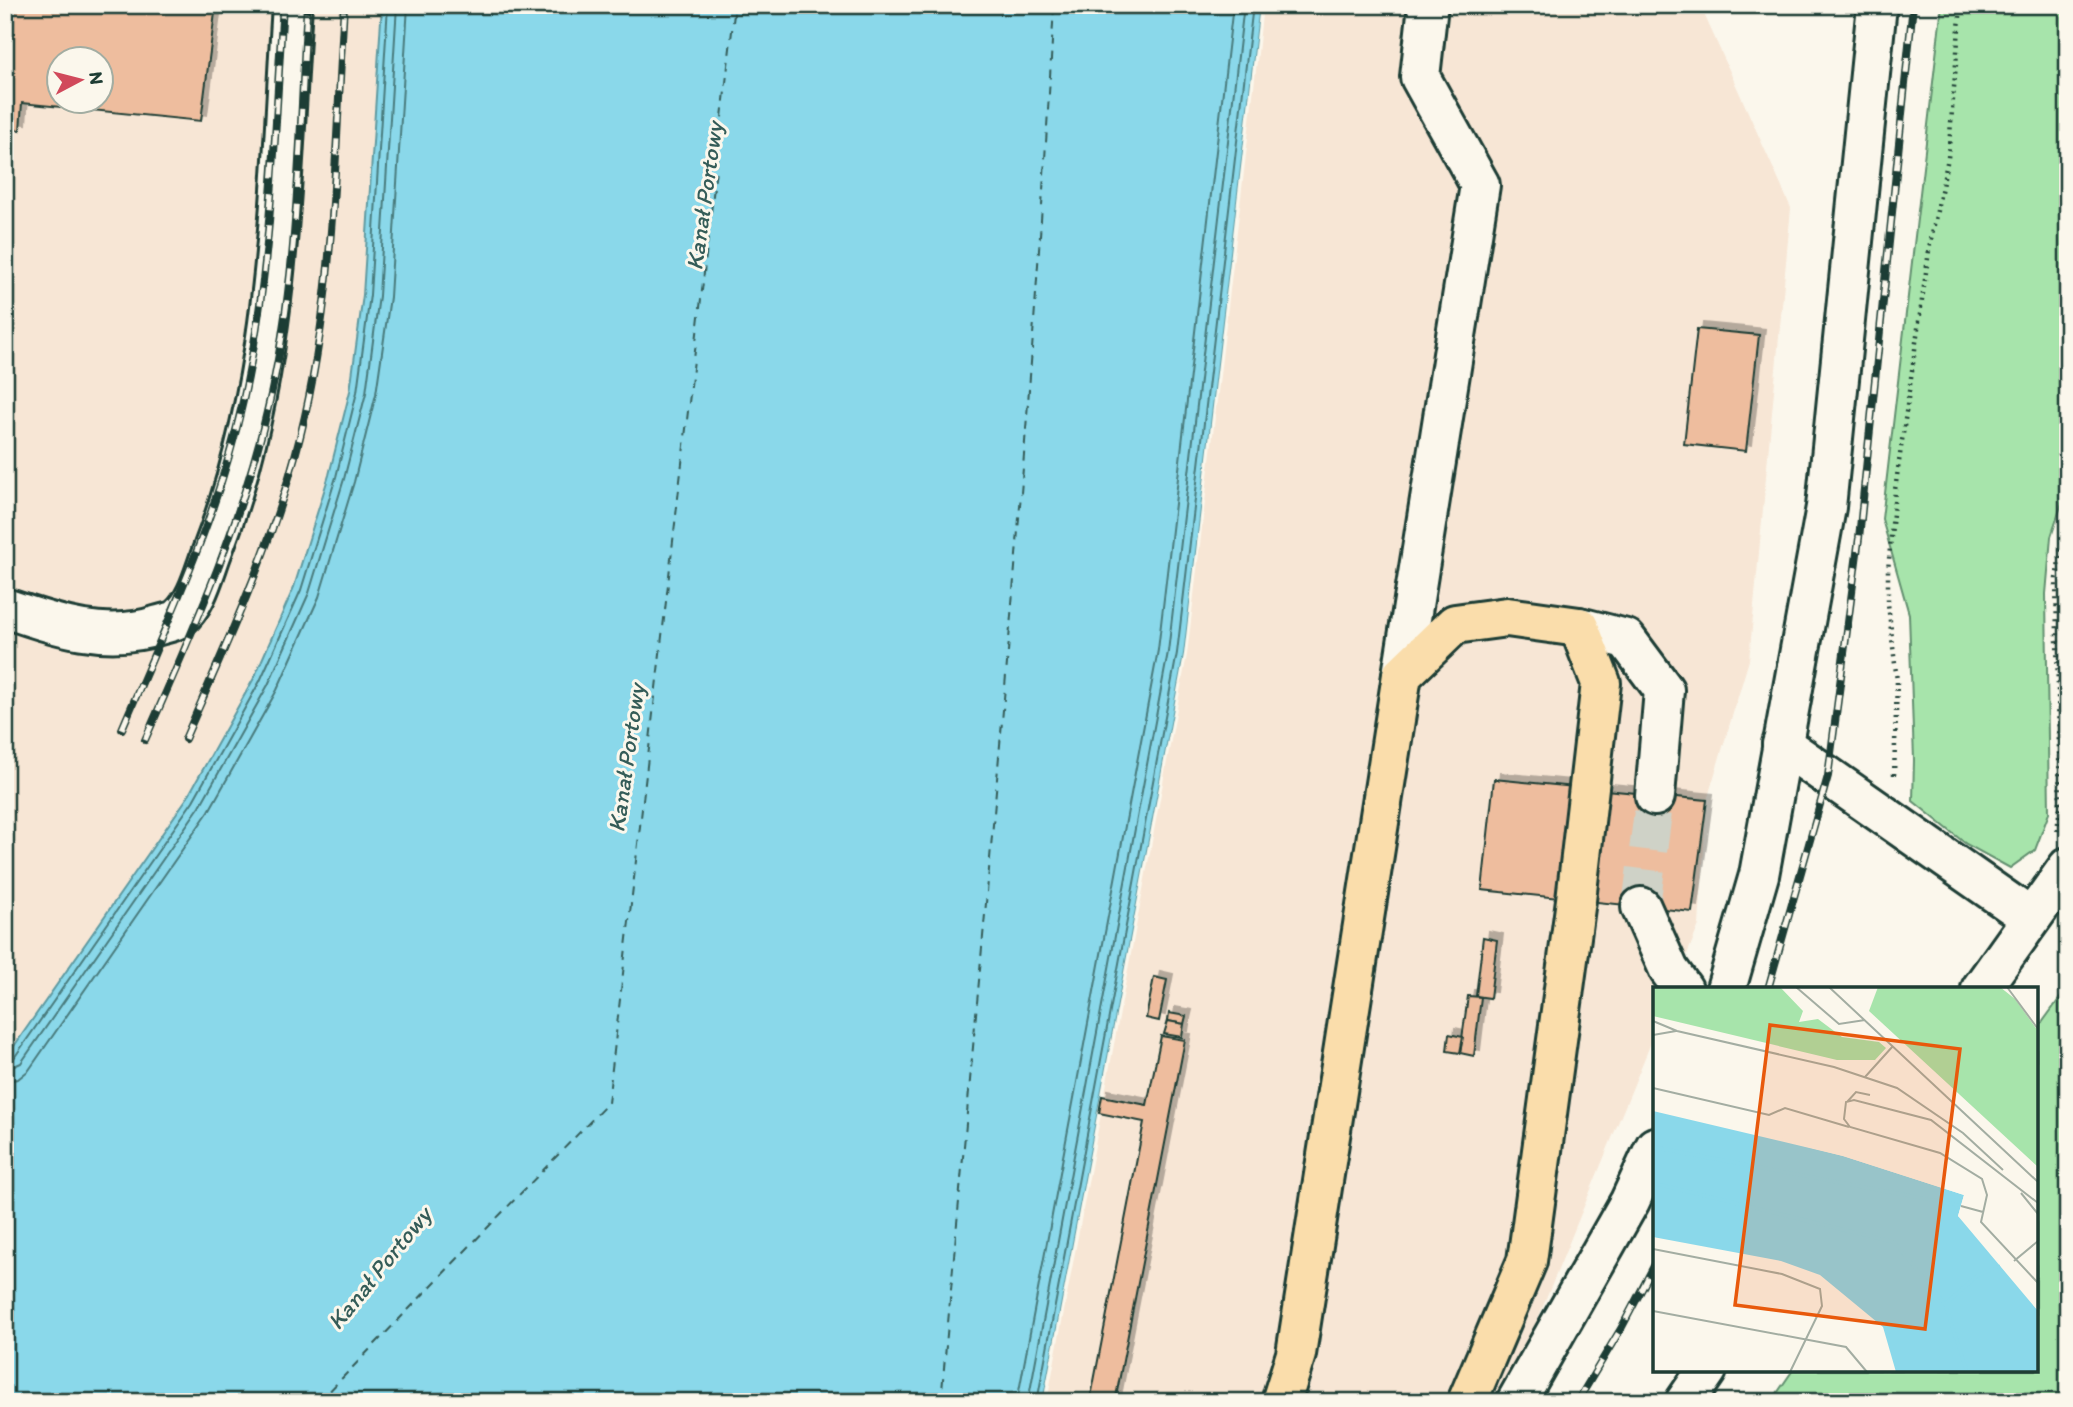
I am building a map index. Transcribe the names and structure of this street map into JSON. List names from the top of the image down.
{
  "water": ["Kanał Portowy"],
  "north": "right"
}
